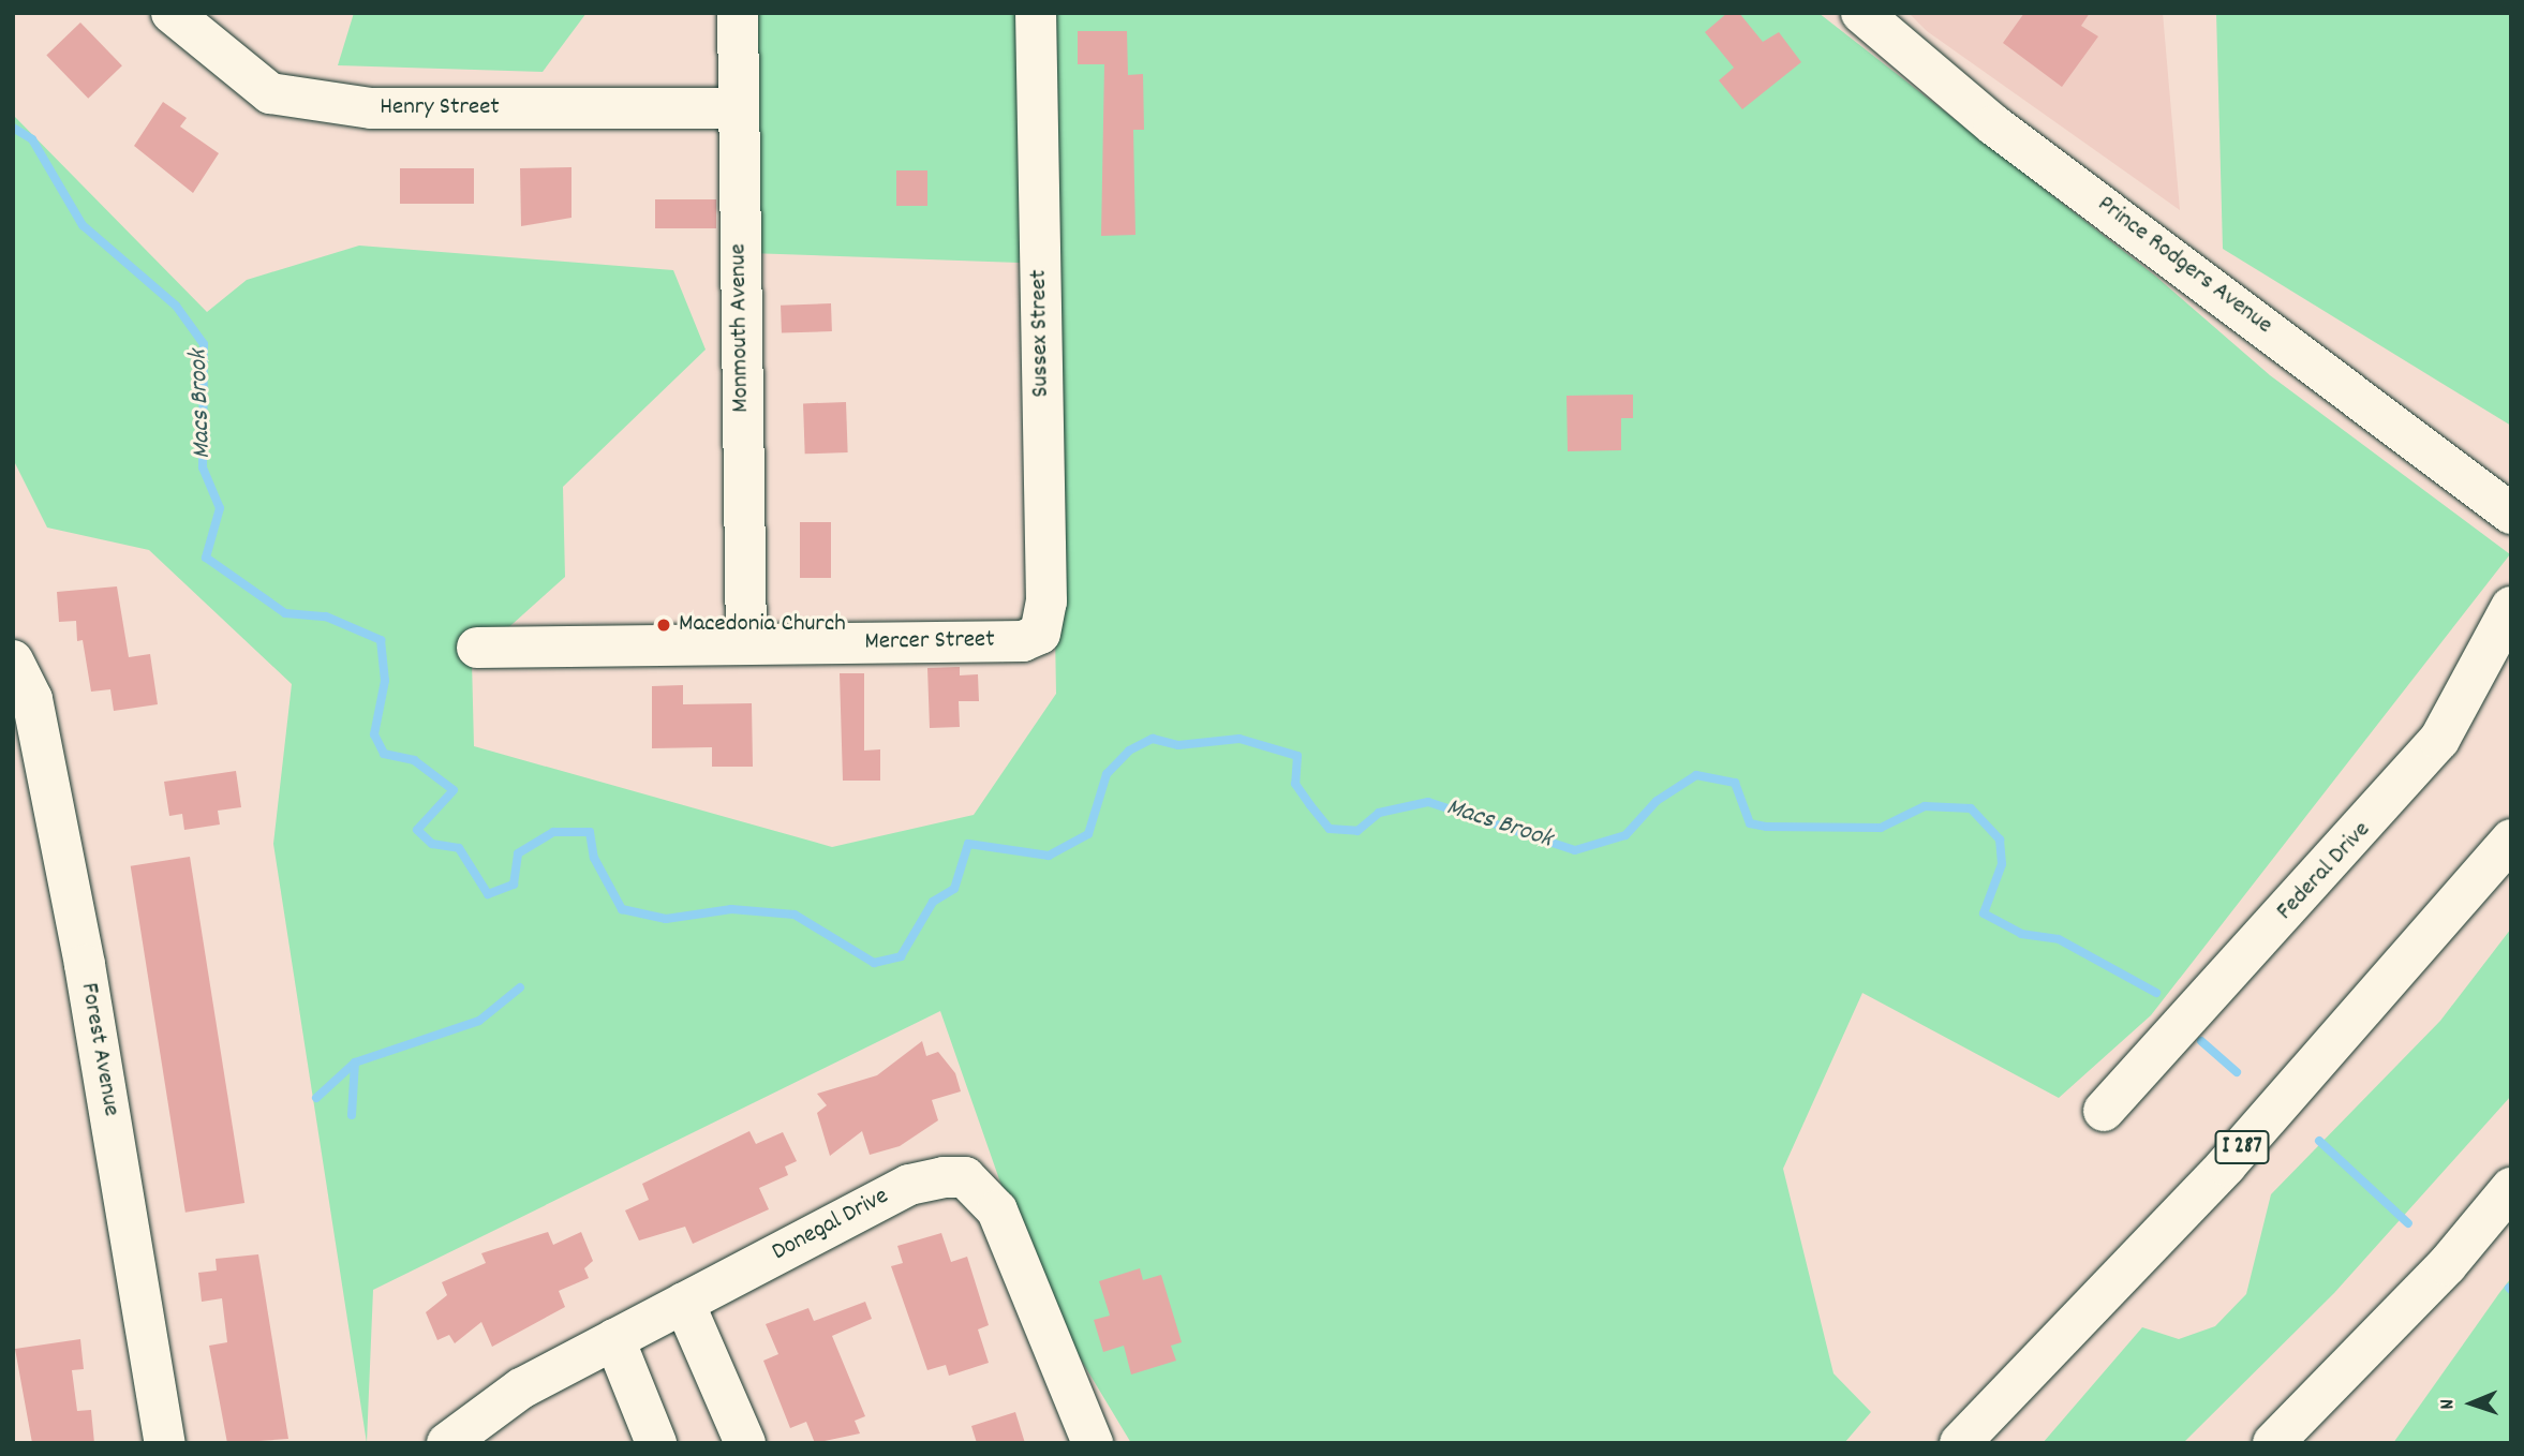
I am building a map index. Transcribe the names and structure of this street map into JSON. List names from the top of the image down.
{
  "streets": {
    "main road": [
      "Henry Street",
      "Prince Rodgers Avenue",
      "Monmouth Avenue",
      "Sussex Street",
      "Mercer Street",
      "Federal Drive",
      "Forest Avenue",
      "I 287",
      "Donegal Drive"
    ]
  },
  "crossings": [
    ["Henry Street", "Monmouth Avenue"],
    ["Monmouth Avenue", "Mercer Street"],
    ["Sussex Street", "Mercer Street"]
  ],
  "water": ["Macs Brook"],
  "places": ["Macedonia Church"],
  "north": "left"
}
